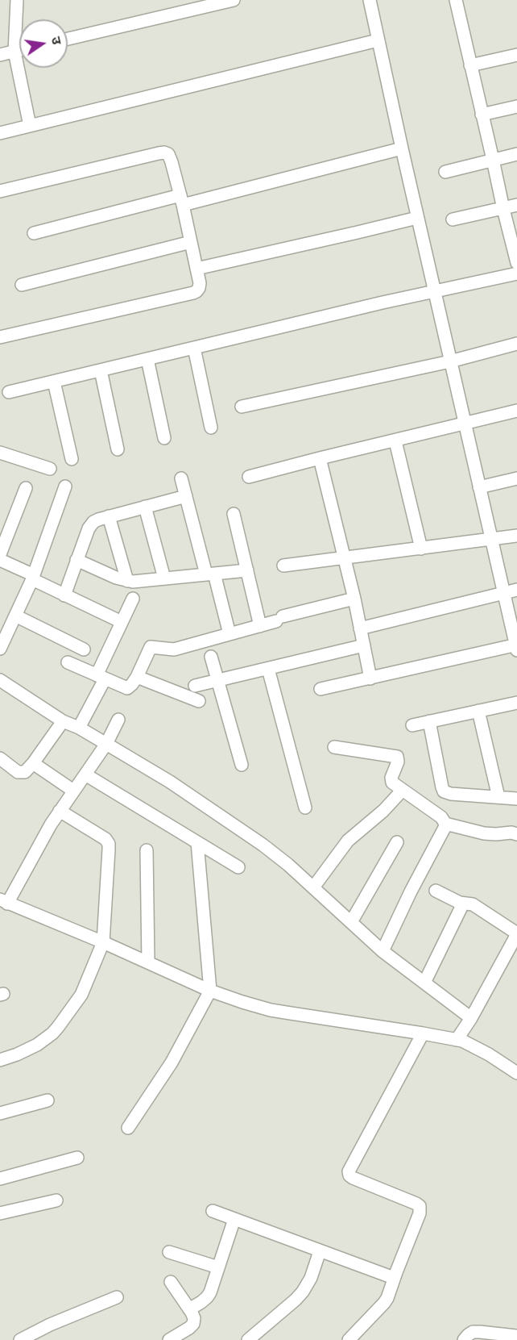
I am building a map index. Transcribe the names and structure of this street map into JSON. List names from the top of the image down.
{
  "north": "right"
}
